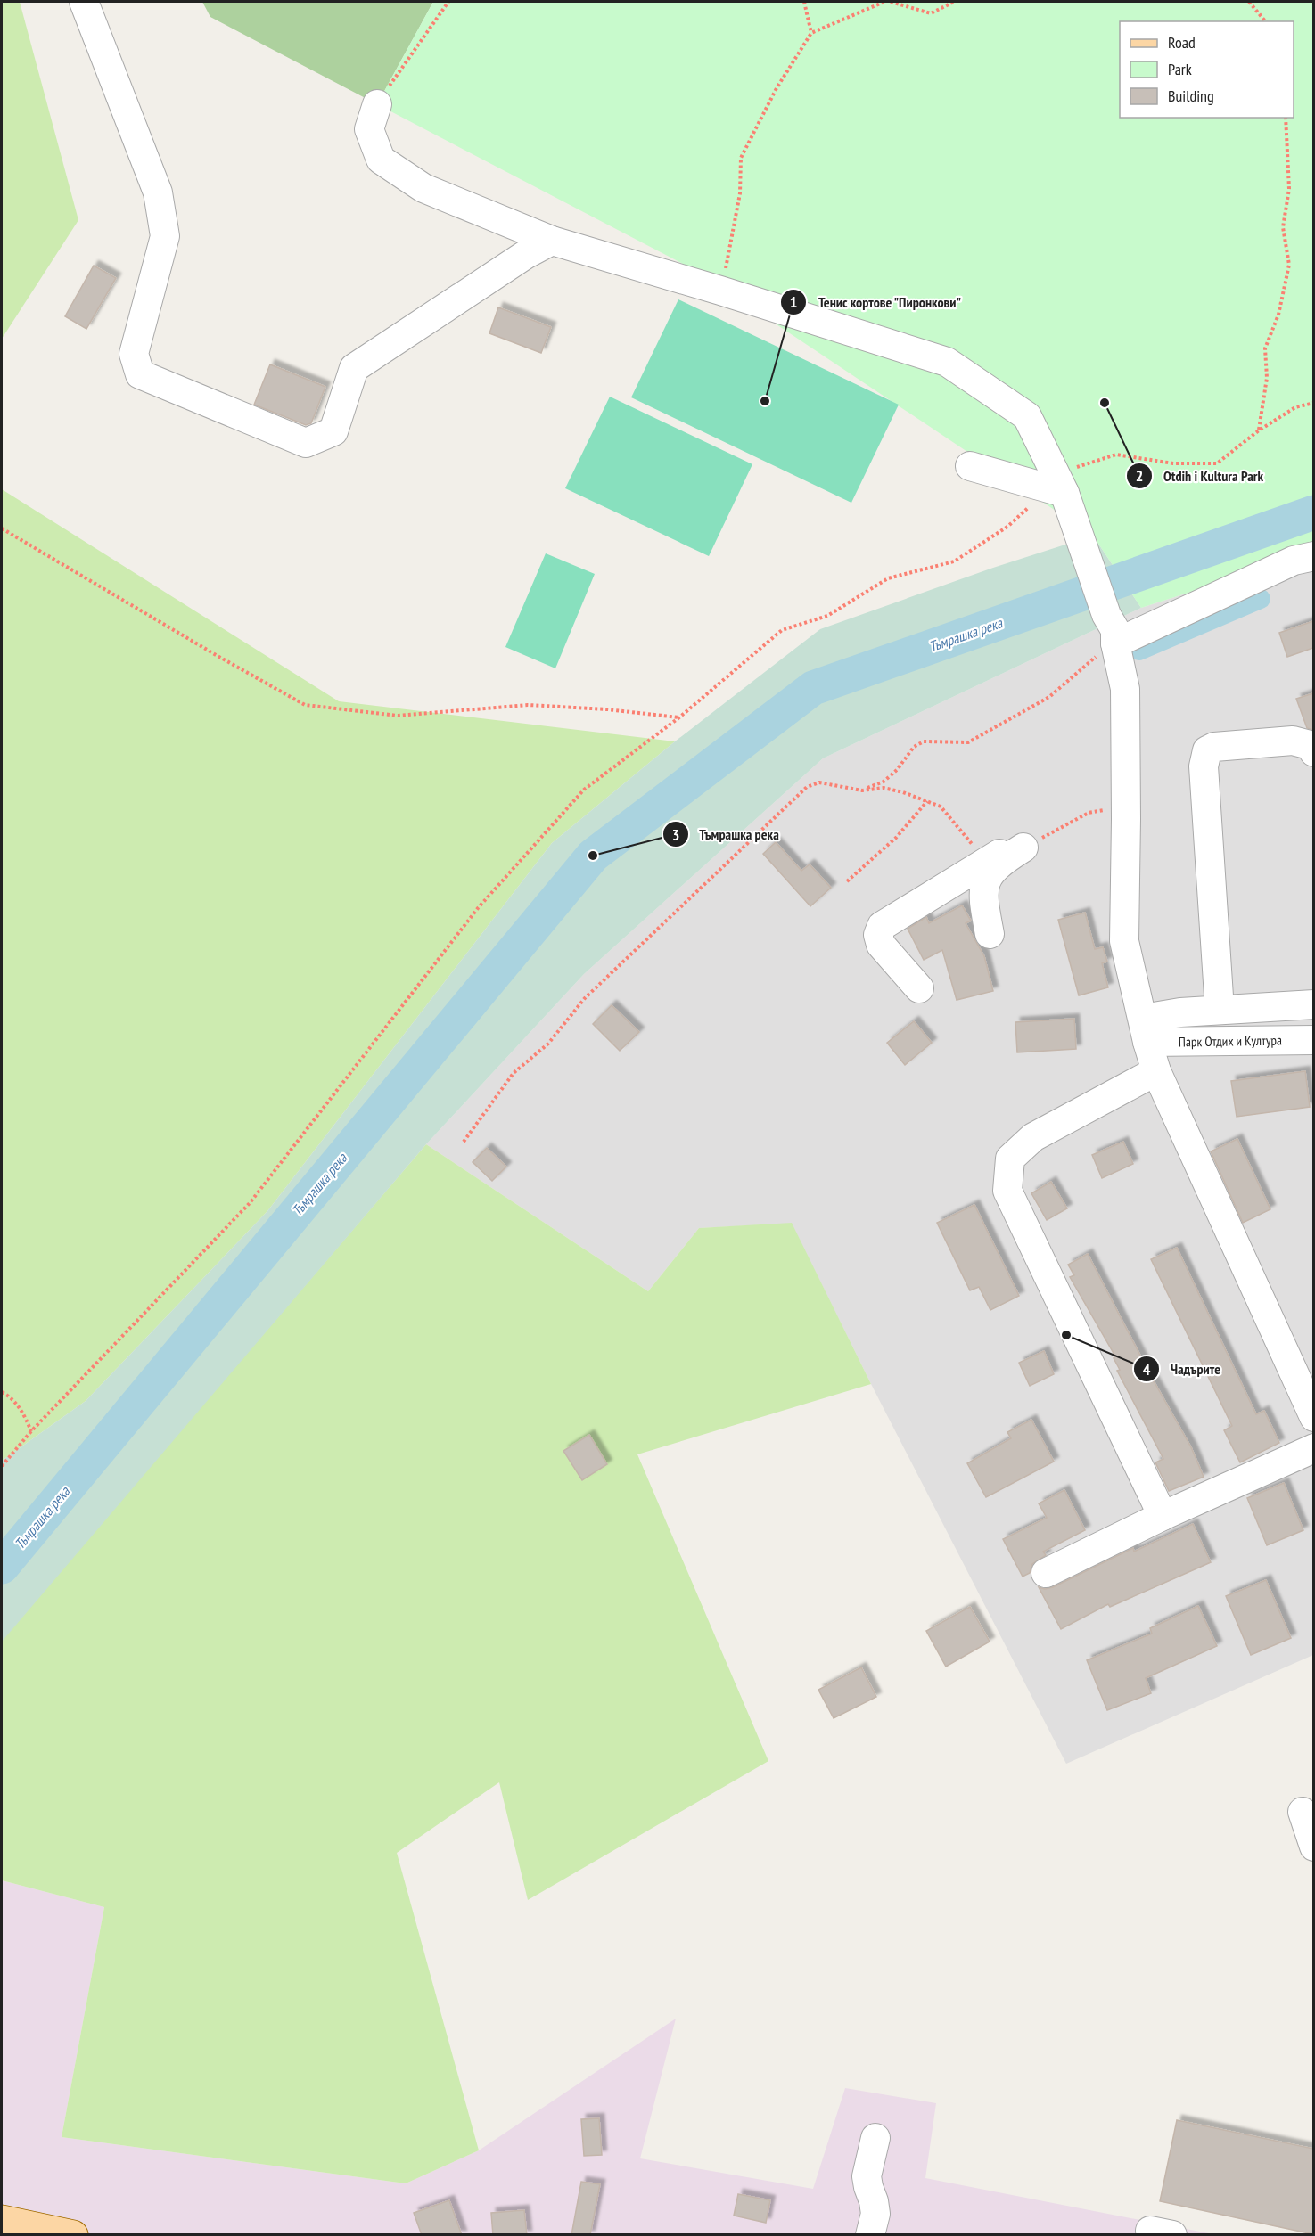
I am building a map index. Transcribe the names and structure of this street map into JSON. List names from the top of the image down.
{
  "streets": {
    "street": ["Парк Отдих и Култура"]
  },
  "water": ["Тъмрашка река"],
  "places": [
    "Тенис кортове \"Пиронкови\"",
    "Otdih i Kultura Park",
    "Тъмрашка река",
    "Чадърите"
  ],
  "legend": ["Road", "Park", "Building"]
}
